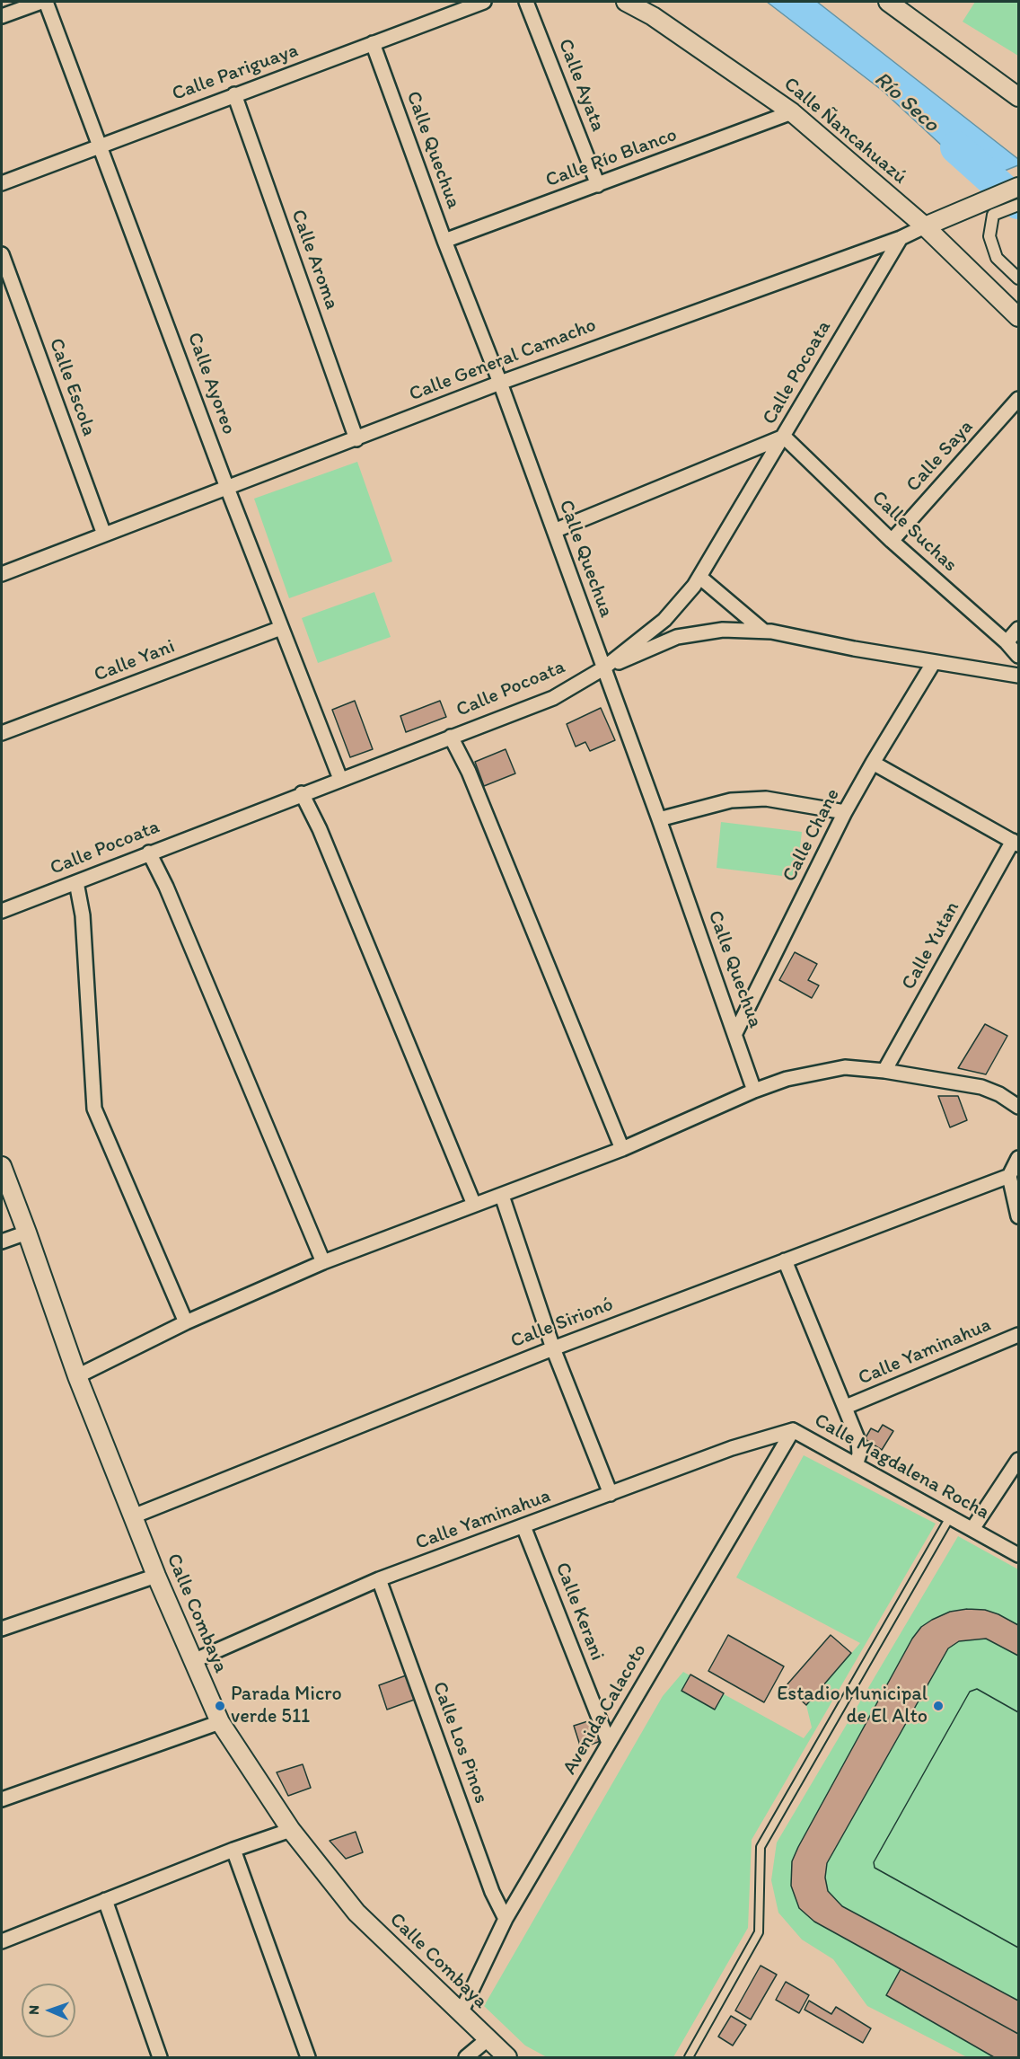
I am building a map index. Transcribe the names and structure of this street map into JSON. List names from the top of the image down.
{
  "streets": {
    "street": [
      "Calle Pariguaya",
      "Calle Ayata",
      "Calle Ñancahuazú",
      "Calle Quechua",
      "Calle Río Blanco",
      "Calle Aroma",
      "Calle General Camacho",
      "Calle Pocoata",
      "Calle Ayoreo",
      "Calle Escola",
      "Calle Saya",
      "Calle Suchas",
      "Calle Yani",
      "Calle Chane",
      "Calle Yutan",
      "Calle Sirionó",
      "Calle Yaminahua",
      "Calle Magdalena Rocha",
      "Calle Kerani",
      "Calle Combaya",
      "Avenida Calacoto",
      "Calle Los Pinos"
    ]
  },
  "crossings": [
    ["Calle Pariguaya", "Calle Quechua"],
    ["Calle Pariguaya", "Calle Aroma"],
    ["Calle Pariguaya", "Calle Ayoreo"],
    ["Calle Ayata", "Calle Río Blanco"],
    ["Calle Ñancahuazú", "Calle Río Blanco"],
    ["Calle Ñancahuazú", "Calle General Camacho"],
    ["Calle Quechua", "Calle Río Blanco"],
    ["Calle Quechua", "Calle General Camacho"],
    ["Calle Quechua", "Calle Pocoata"],
    ["Calle Quechua", "Calle Chane"],
    ["Calle Aroma", "Calle General Camacho"],
    ["Calle General Camacho", "Calle Pocoata"],
    ["Calle General Camacho", "Calle Ayoreo"],
    ["Calle General Camacho", "Calle Escola"],
    ["Calle Pocoata", "Calle Ayoreo"],
    ["Calle Pocoata", "Calle Suchas"],
    ["Calle Ayoreo", "Calle Yani"],
    ["Calle Saya", "Calle Suchas"],
    ["Calle Sirionó", "Calle Combaya"],
    ["Calle Yaminahua", "Calle Magdalena Rocha"],
    ["Calle Yaminahua", "Calle Kerani"],
    ["Calle Yaminahua", "Calle Combaya"],
    ["Calle Yaminahua", "Avenida Calacoto"],
    ["Calle Yaminahua", "Calle Los Pinos"],
    ["Calle Magdalena Rocha", "Avenida Calacoto"],
    ["Calle Kerani", "Avenida Calacoto"],
    ["Calle Combaya", "Avenida Calacoto"],
    ["Avenida Calacoto", "Calle Los Pinos"]
  ],
  "water": ["Río Seco"],
  "places": ["Parada Micro verde 511", "Estadio Municipal de El Alto"],
  "north": "left"
}
